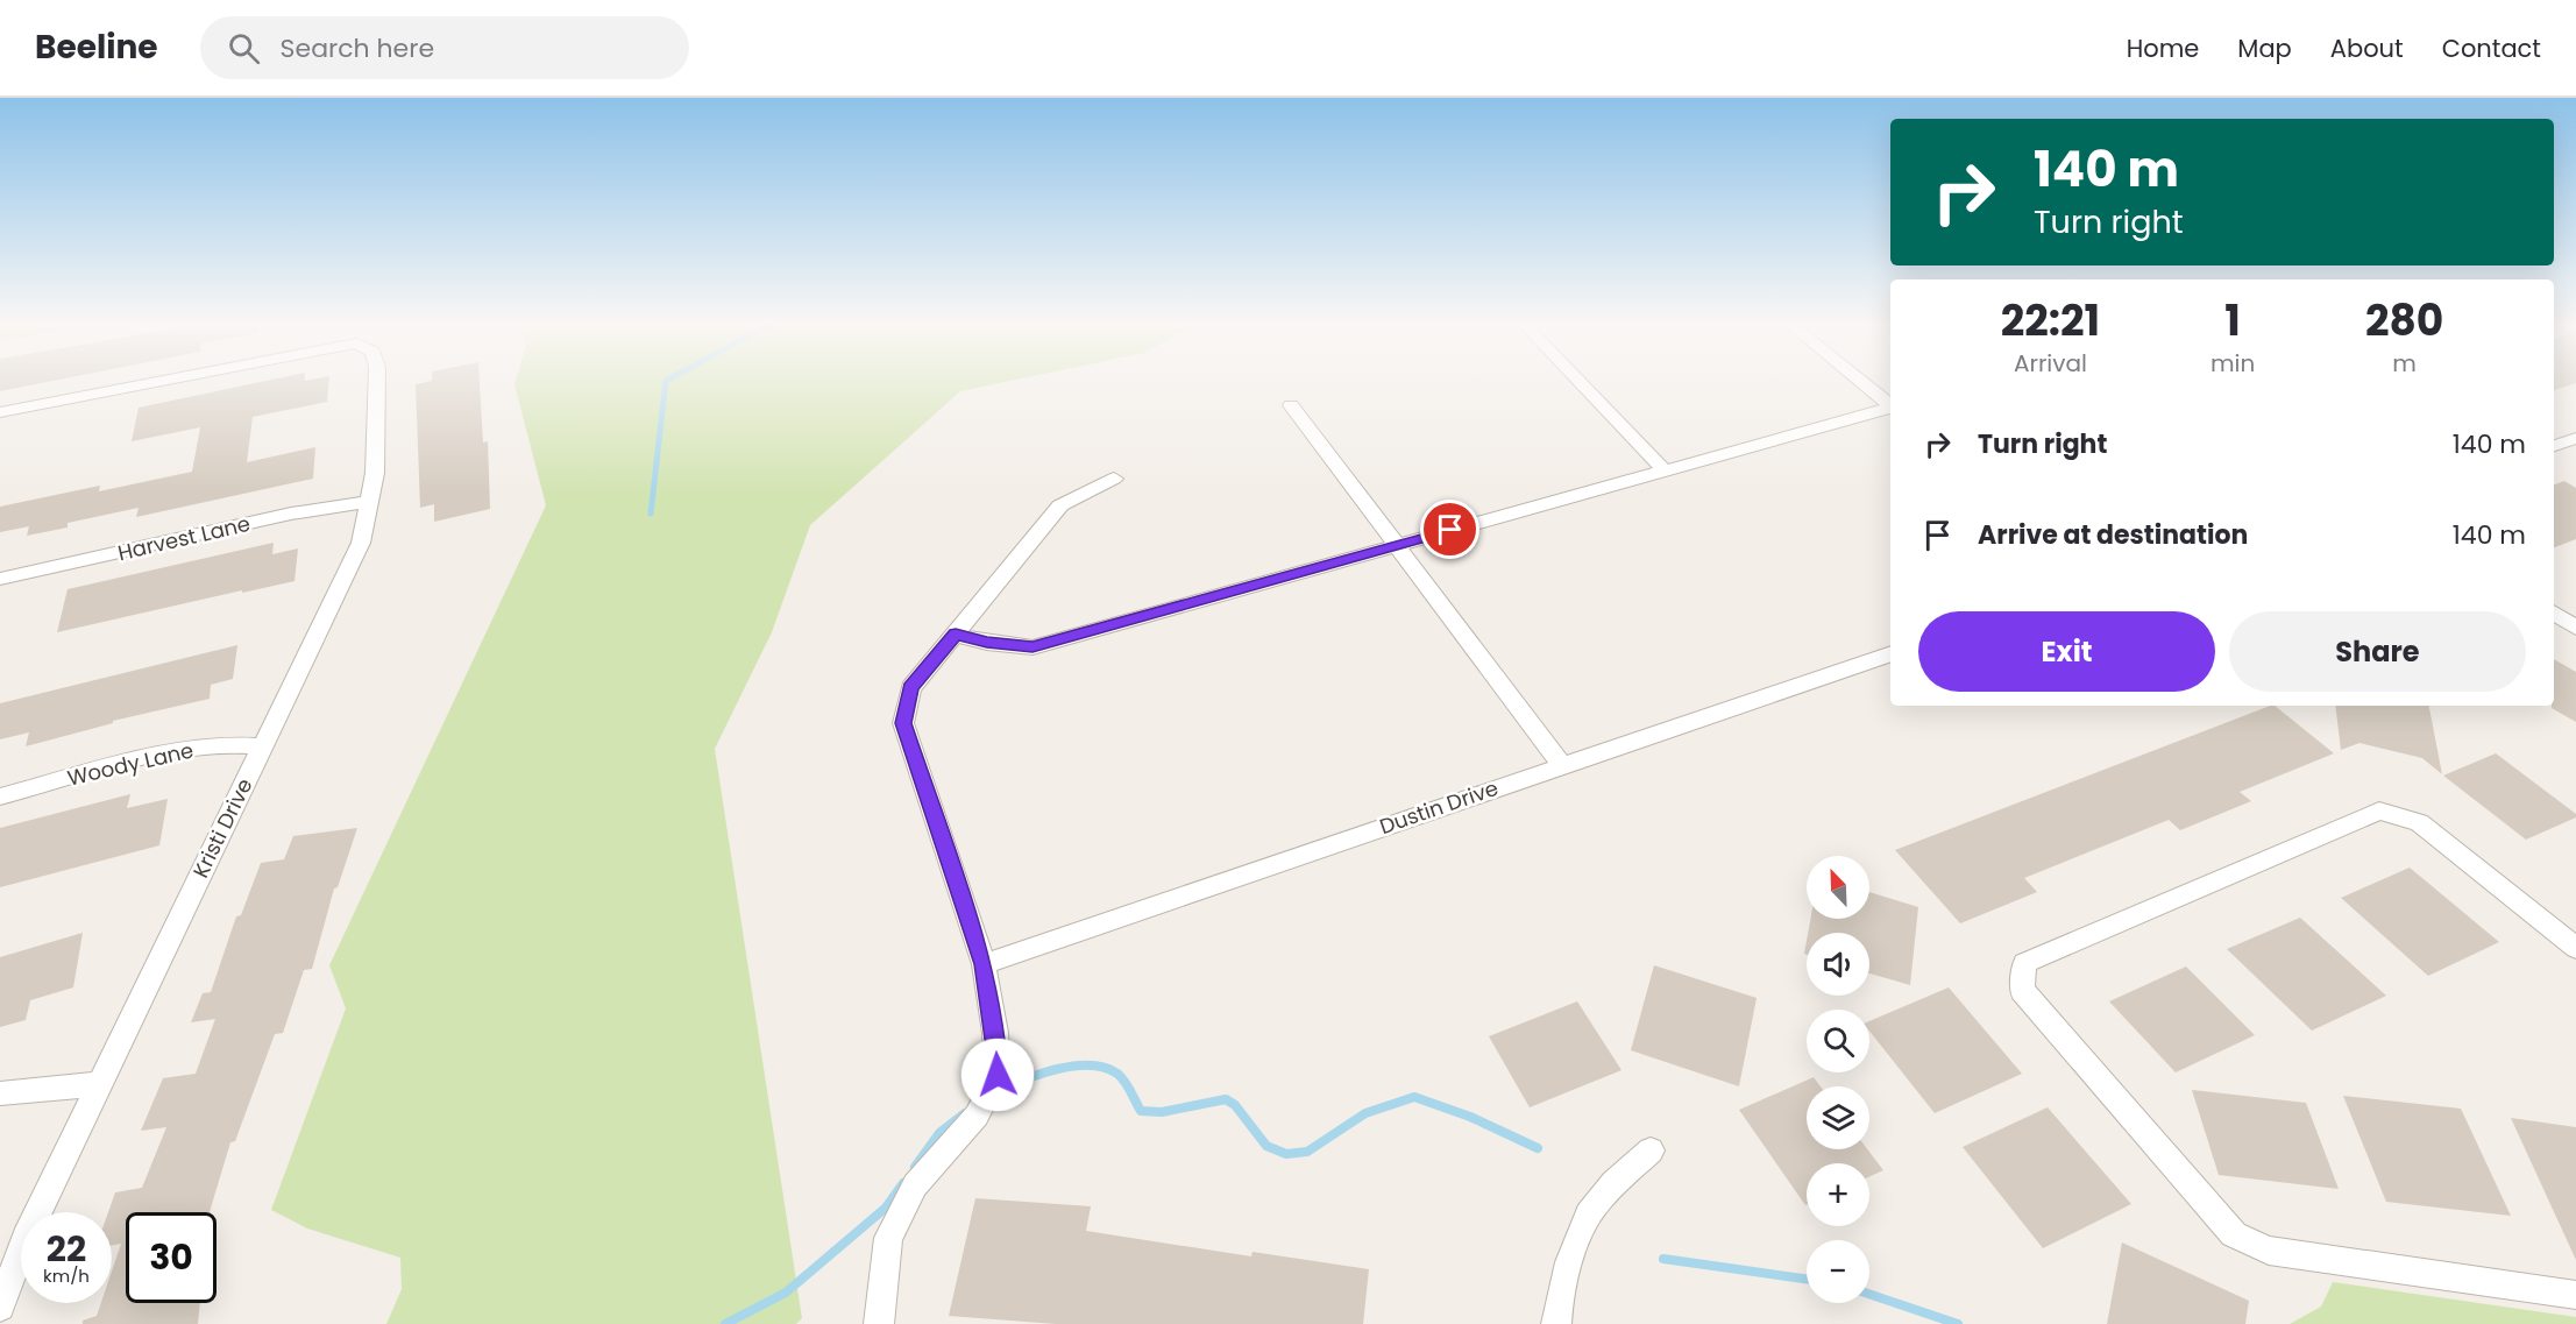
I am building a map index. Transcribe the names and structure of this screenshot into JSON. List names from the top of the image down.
{
  "streets": {
    "street": [
      "Harvest Lane",
      "Woody Lane",
      "Dustin Drive",
      "Kristi Drive"
    ]
  },
  "crossings": [
    ["Harvest Lane", "Kristi Drive"],
    ["Woody Lane", "Kristi Drive"]
  ],
  "north": "top left",
  "page": {
    "header": "Beeline",
    "search": "Search here",
    "nav": [
      "Home",
      "Map",
      "About",
      "Contact"
    ],
    "turn": ["140 m", "Turn right"],
    "eta": [
      "22:21",
      "Arrival",
      "1",
      "min",
      "280",
      "m"
    ],
    "list": [
      {
        "name": "Turn right",
        "value": "140 m"
      },
      {
        "name": "Arrive at destination",
        "value": "140 m"
      }
    ],
    "buttons": ["Exit", "Share"],
    "map_buttons": ["+", "−"],
    "speed": "22 km/h",
    "limit": "30"
  }
}
